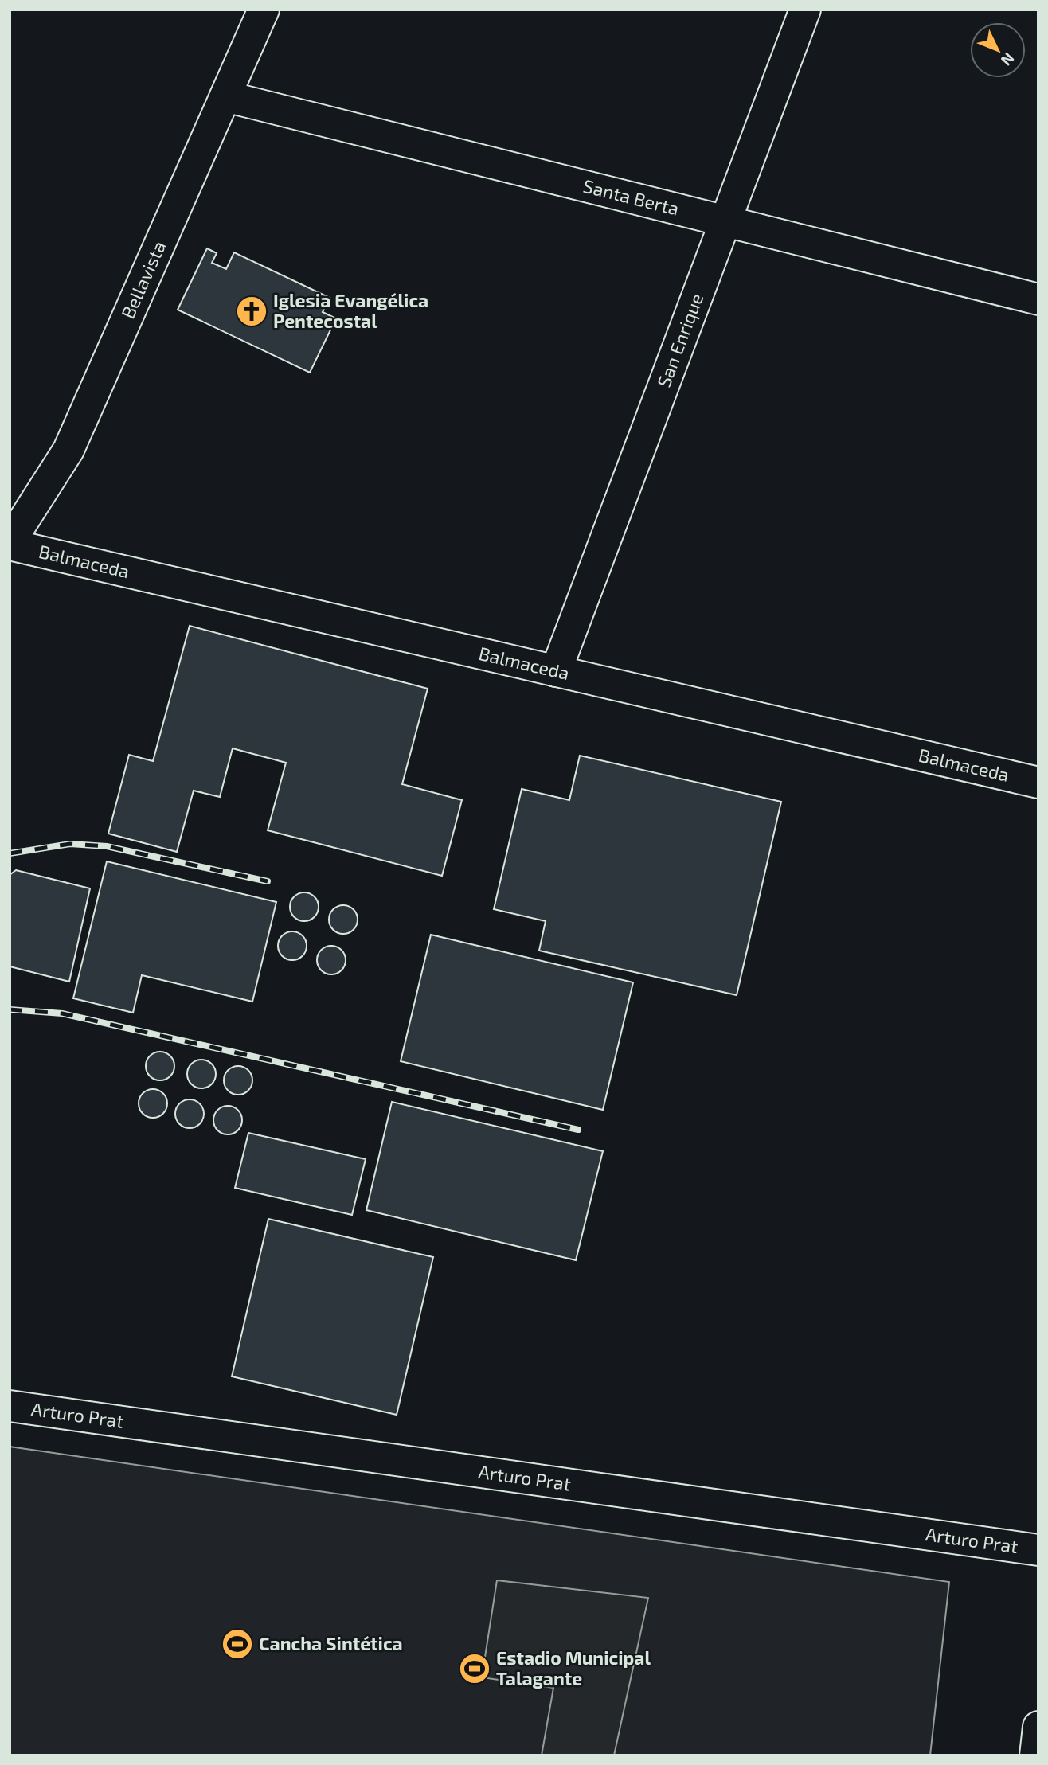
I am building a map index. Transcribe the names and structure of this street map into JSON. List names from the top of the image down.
{
  "streets": {
    "street": [
      "Santa Berta",
      "Bellavista",
      "San Enrique",
      "Balmaceda",
      "Arturo Prat"
    ]
  },
  "crossings": [
    ["Santa Berta", "Bellavista"],
    ["Santa Berta", "San Enrique"],
    ["Bellavista", "Balmaceda"],
    ["San Enrique", "Balmaceda"]
  ],
  "places": {
    "church": ["Iglesia Evangélica Pentecostal"],
    "sports": ["Cancha Sintética", "Estadio Municipal Talagante"]
  },
  "north": "bottom right"
}
